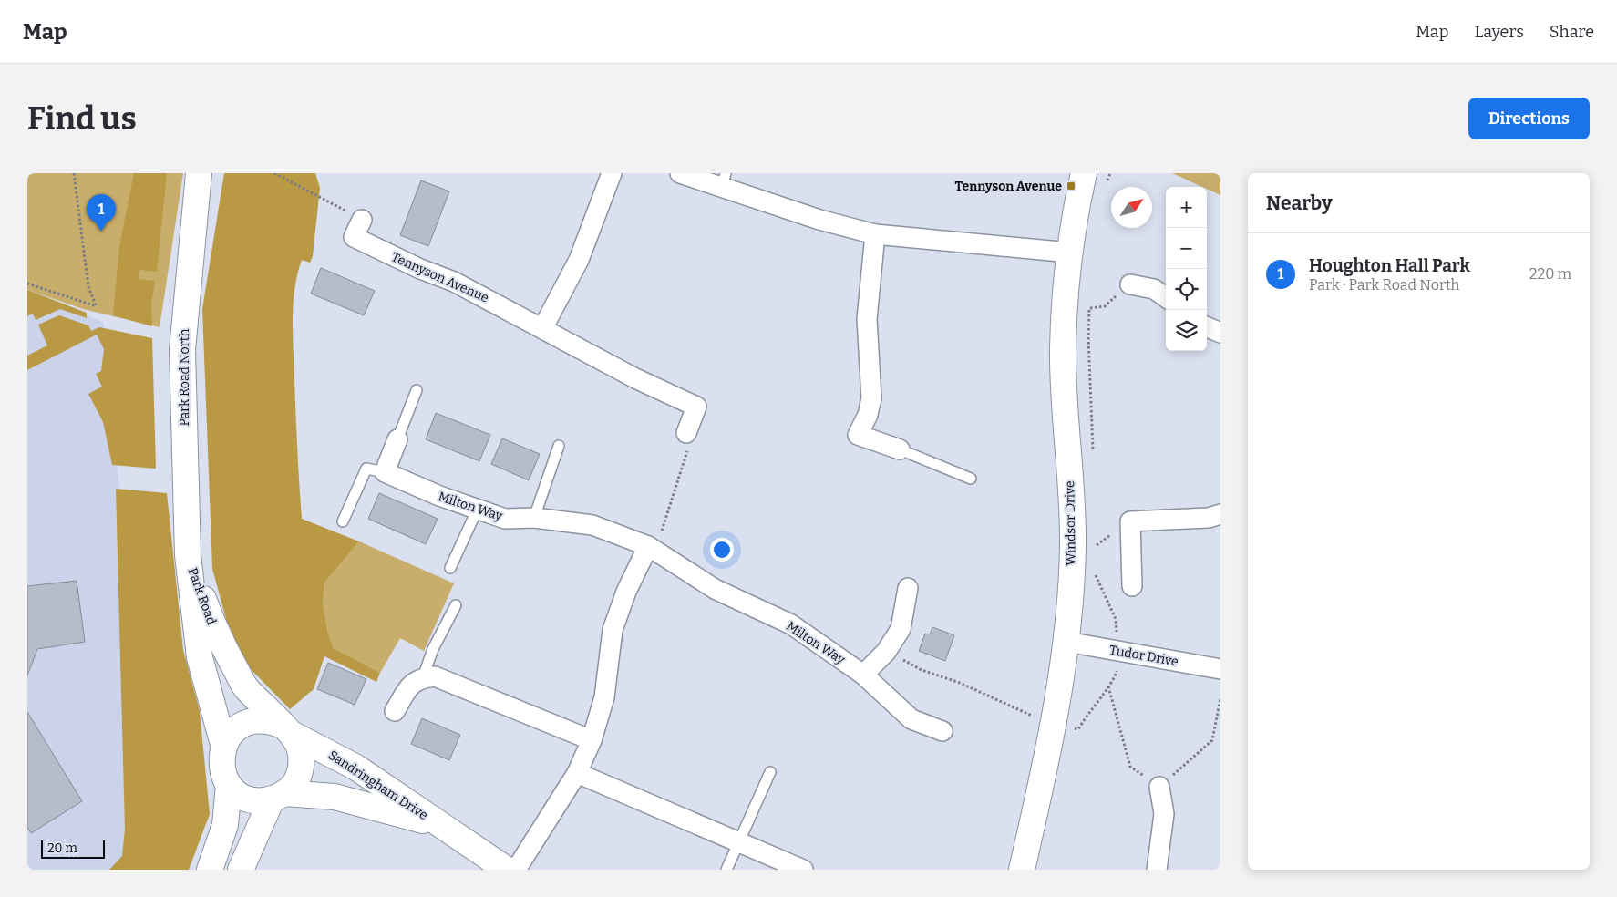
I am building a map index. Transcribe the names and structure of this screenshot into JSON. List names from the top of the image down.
{
  "streets": {
    "street": [
      "Tennyson Avenue",
      "Park Road North",
      "Milton Way",
      "Windsor Drive",
      "Park Road",
      "Tudor Drive",
      "Sandringham Drive"
    ]
  },
  "crossings": [
    ["Park Road North", "Park Road"],
    ["Windsor Drive", "Tudor Drive"],
    ["Park Road", "Sandringham Drive"]
  ],
  "places": {
    "transit": ["Tennyson Avenue"]
  },
  "scale_bar": "20 m",
  "north": "top right",
  "page": {
    "header": "Map",
    "nav": ["Map", "Layers", "Share"],
    "buttons": "Directions",
    "title": "Find us",
    "heading": "Nearby",
    "map_buttons": ["+", "−"],
    "pins": "1",
    "list": [
      {
        "mark": "1",
        "name": "Houghton Hall Park",
        "note": "Park · Park Road North",
        "value": "220 m"
      }
    ],
    "scale": "20 m"
  }
}
